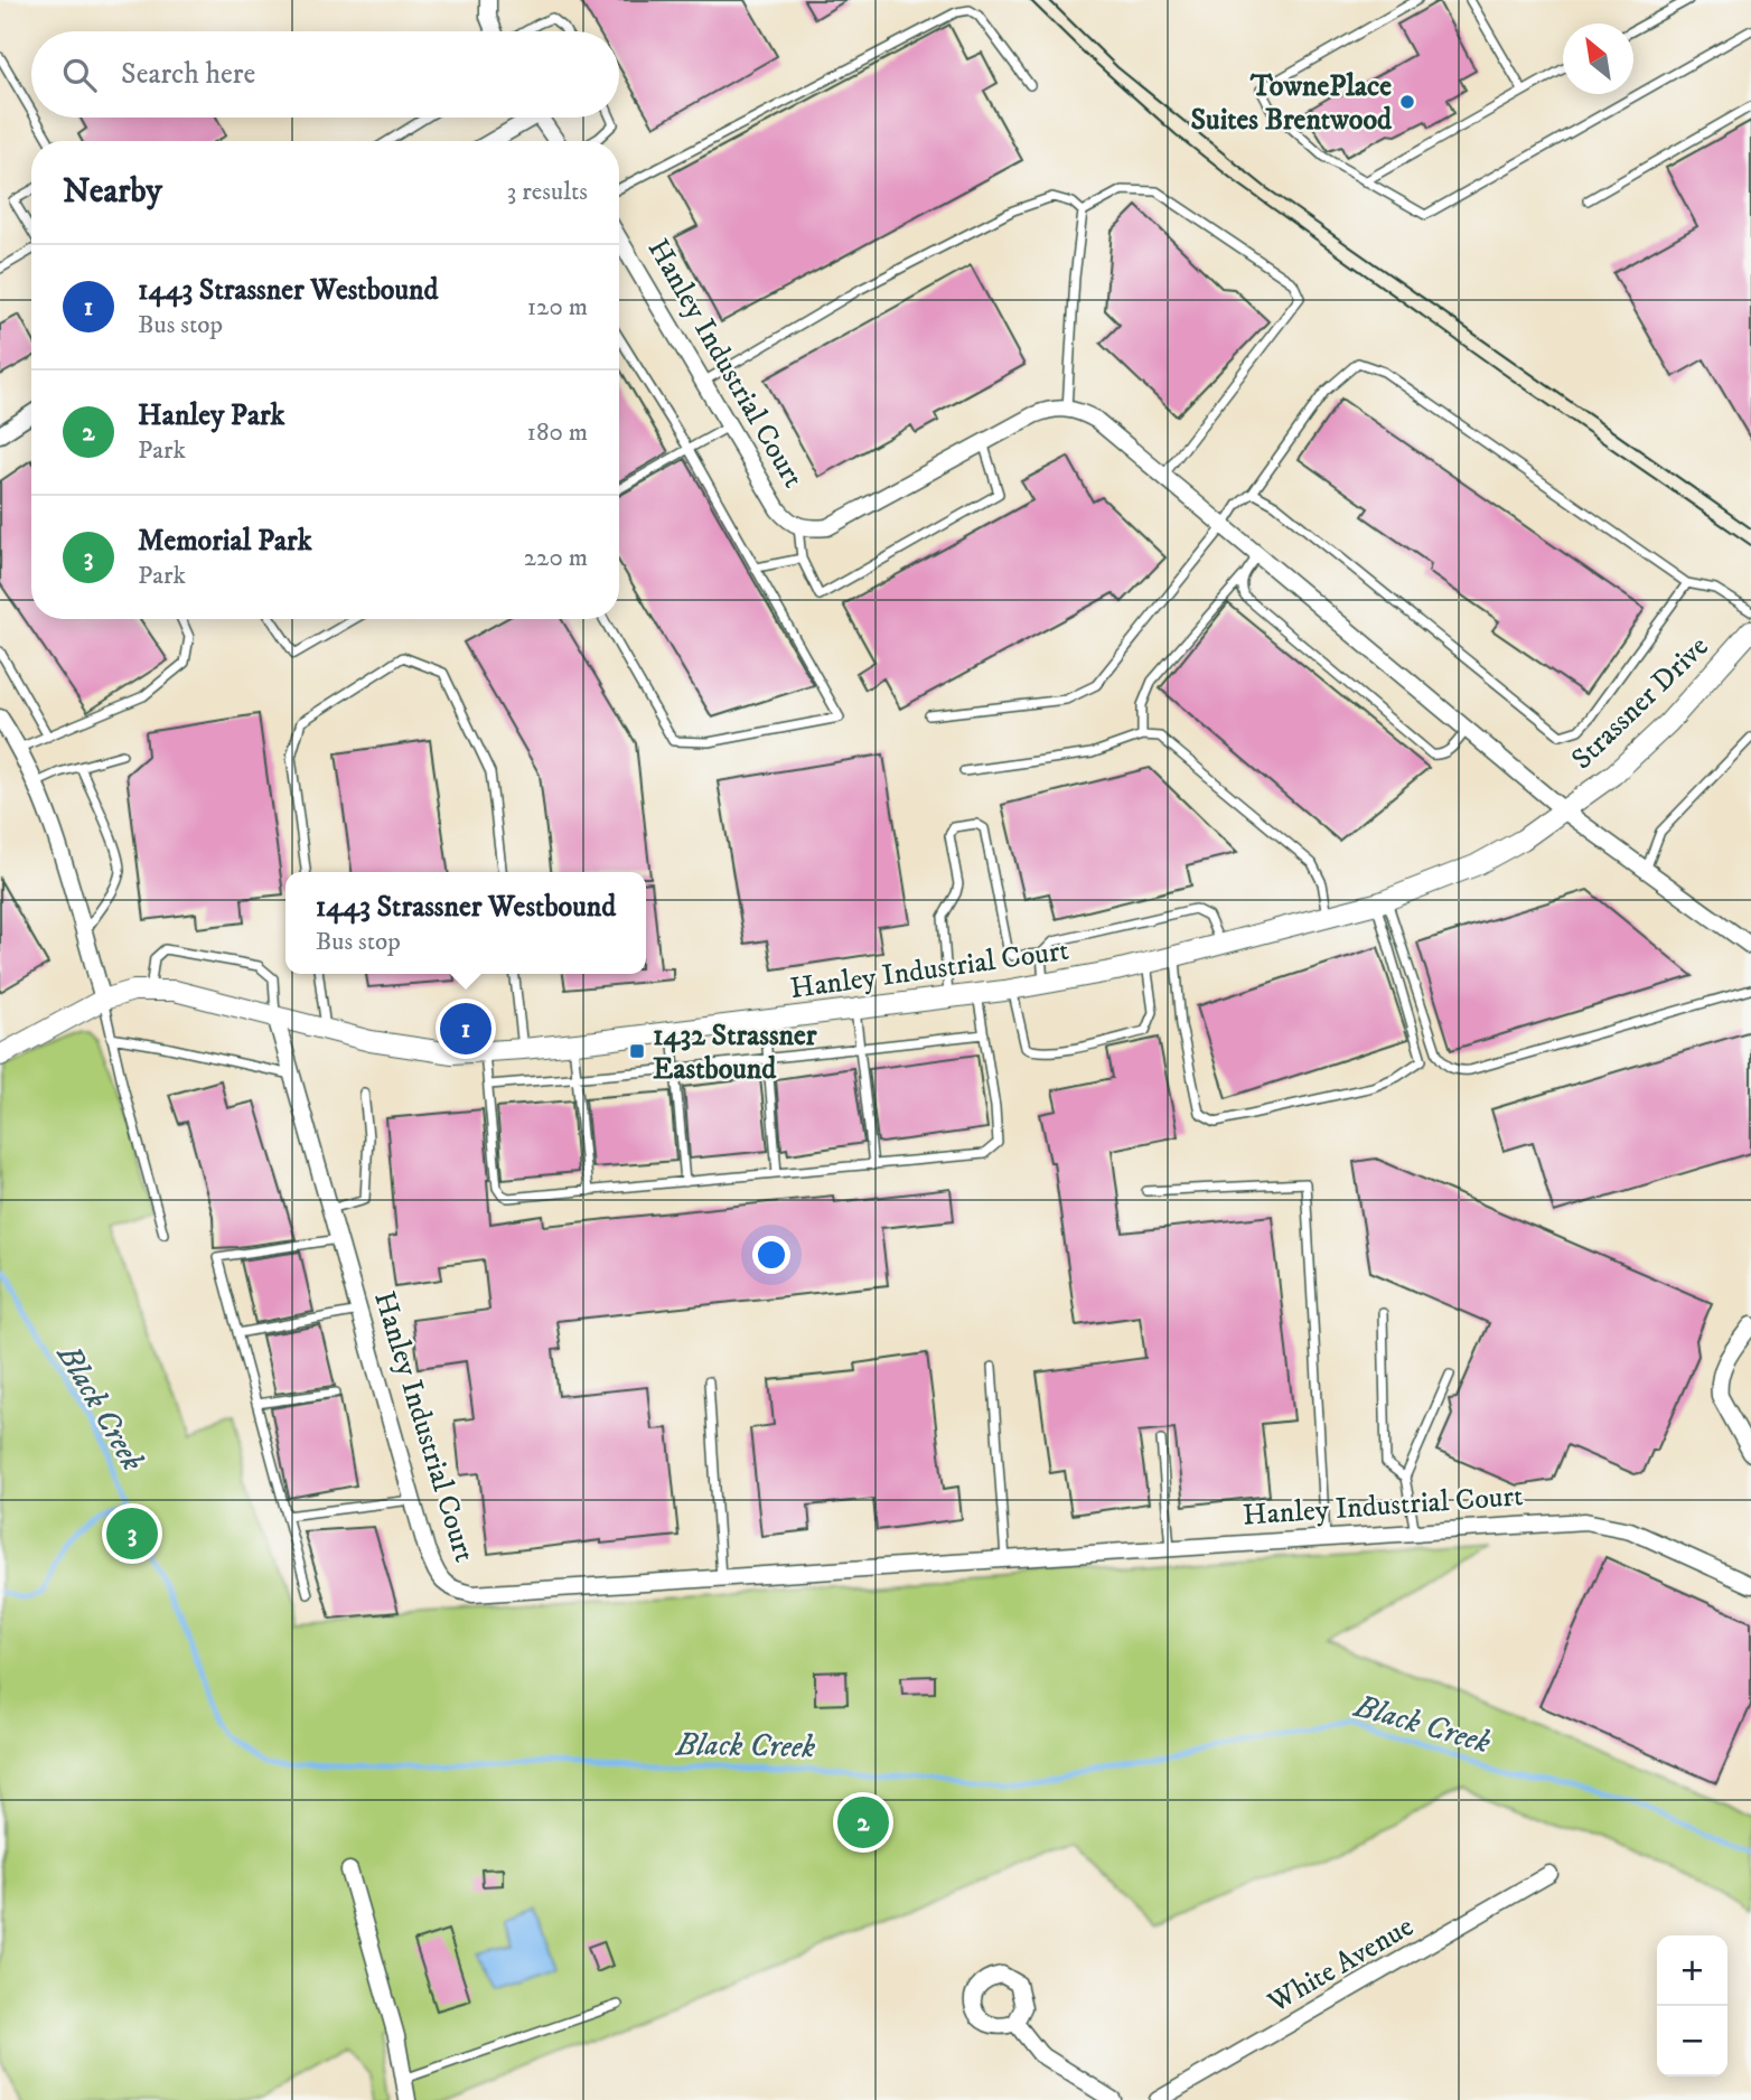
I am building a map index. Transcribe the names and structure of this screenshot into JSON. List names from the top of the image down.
{
  "streets": {
    "street": ["Hanley Industrial Court", "Strassner Drive", "White Avenue"]
  },
  "crossings": [
    ["Hanley Industrial Court", "Strassner Drive"]
  ],
  "water": ["Black Creek"],
  "places": {
    "other": ["TownePlace Suites Brentwood"],
    "transit": ["1432 Strassner Eastbound"]
  },
  "north": "top left",
  "page": {
    "search": "Search here",
    "heading": ["Nearby", "3 results"],
    "list": [
      {
        "mark": "1",
        "name": "1443 Strassner Westbound",
        "note": "Bus stop",
        "value": "120 m"
      },
      {
        "mark": "2",
        "name": "Hanley Park",
        "note": "Park",
        "value": "180 m"
      },
      {
        "mark": "3",
        "name": "Memorial Park",
        "note": "Park",
        "value": "220 m"
      }
    ],
    "popup": ["1443 Strassner Westbound", "Bus stop"],
    "pins": ["1", "3", "2"],
    "map_buttons": ["+", "−"]
  }
}
